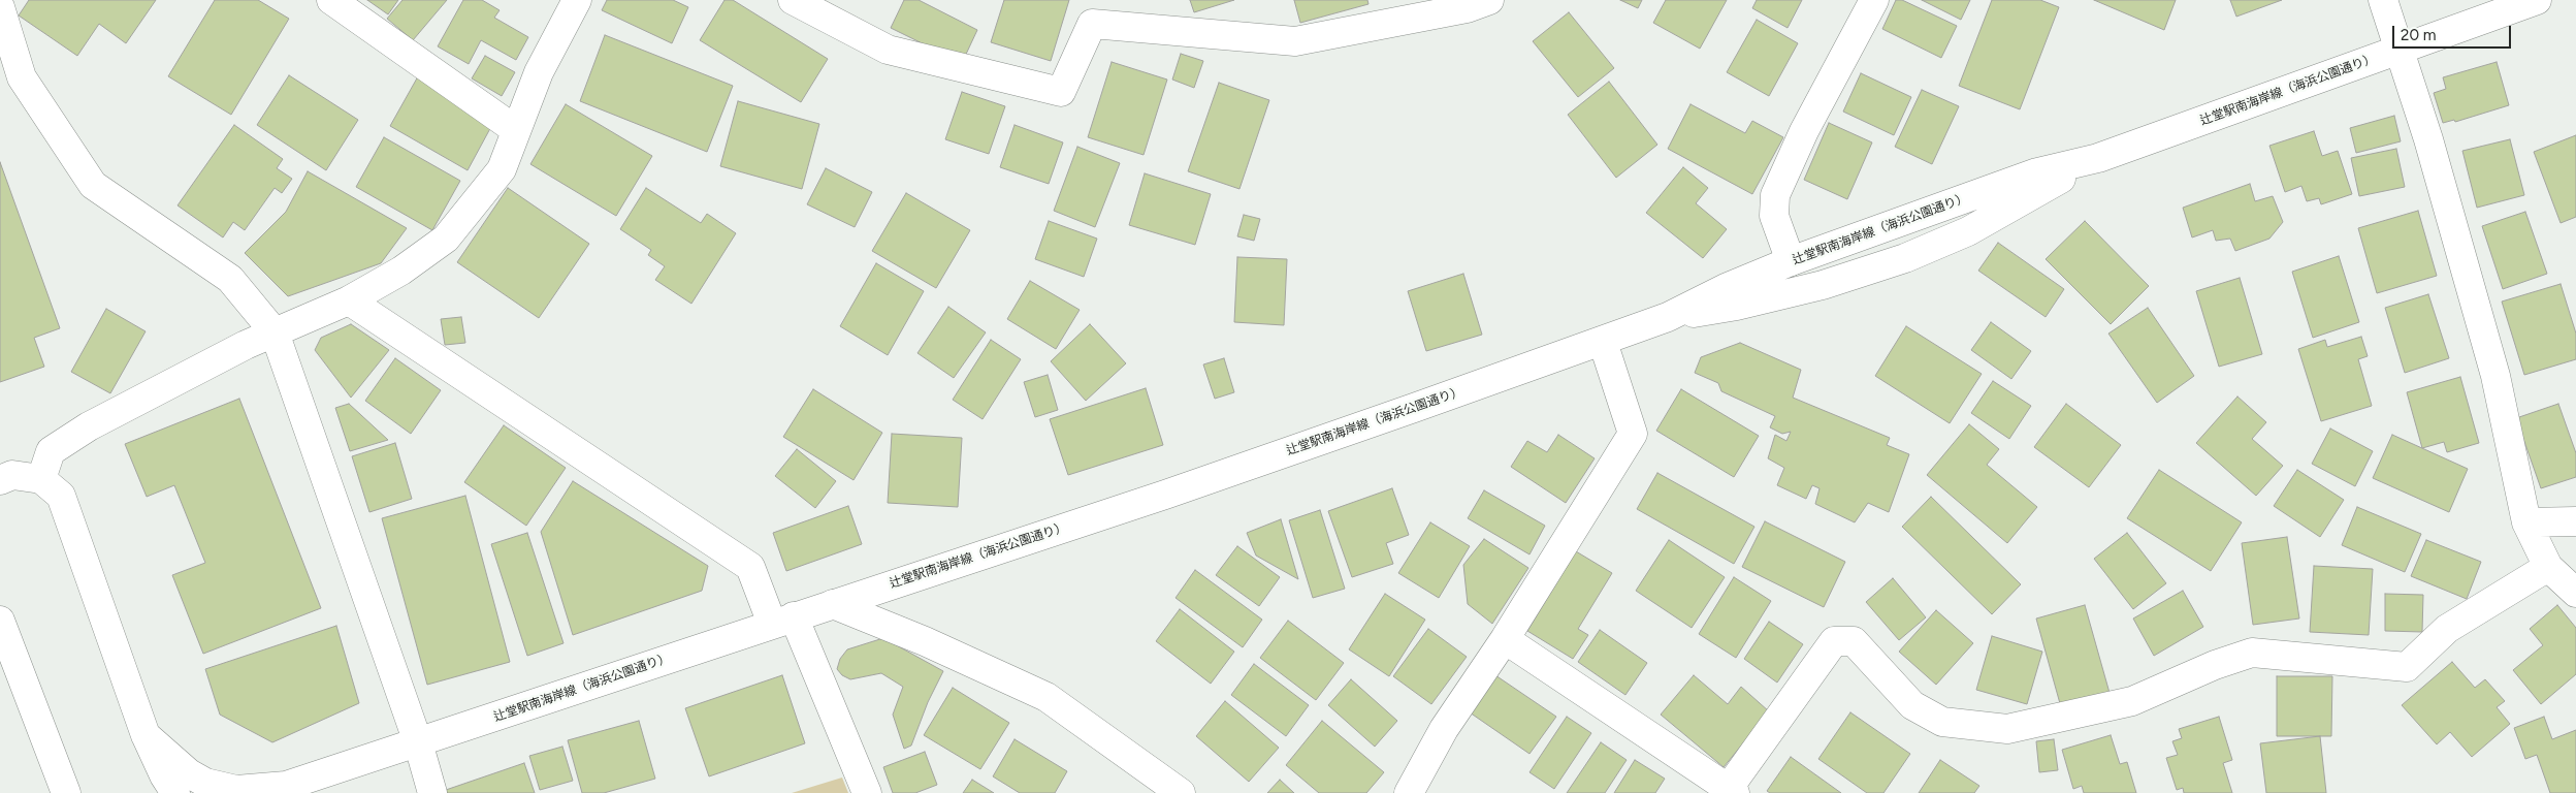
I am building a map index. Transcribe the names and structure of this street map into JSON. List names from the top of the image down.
{
  "streets": {
    "street": ["辻堂駅南海岸線（海浜公園通り）"]
  },
  "scale_bar": "20 m"
}
